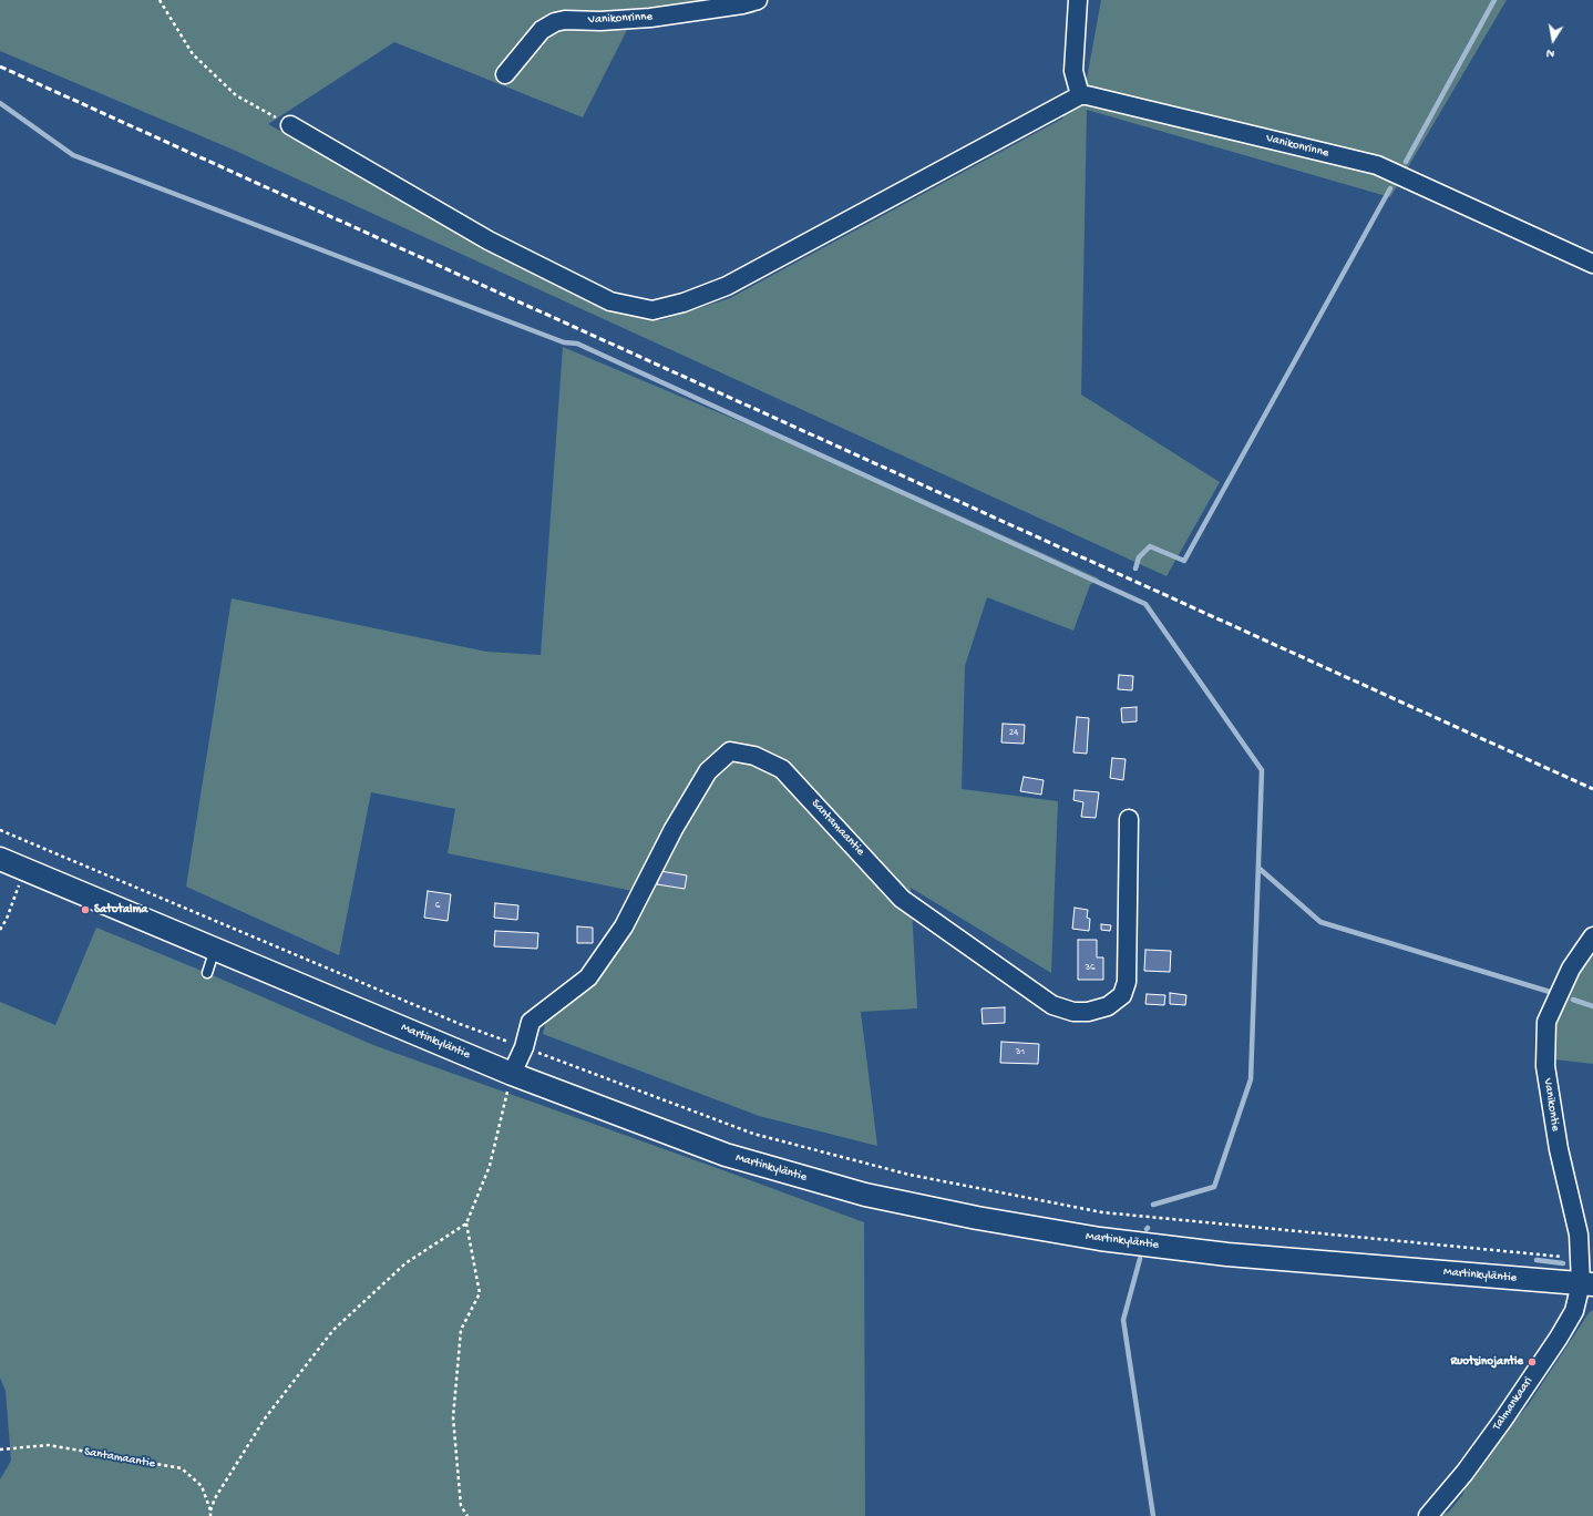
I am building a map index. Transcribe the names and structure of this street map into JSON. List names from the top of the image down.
{
  "streets": {
    "street": [
      "Vanikonrinne",
      "Santamaantie",
      "Martinkyläntie",
      "Vanikontie",
      "Talmankaari"
    ]
  },
  "crossings": [
    ["Santamaantie", "Martinkyläntie"],
    ["Martinkyläntie", "Vanikontie"],
    ["Martinkyläntie", "Talmankaari"],
    ["Vanikontie", "Talmankaari"]
  ],
  "places": ["Satotalma", "Ruotsinojantie"],
  "house_numbers": [
    "24",
    "6",
    "36",
    "31"
  ],
  "north": "bottom"
}
